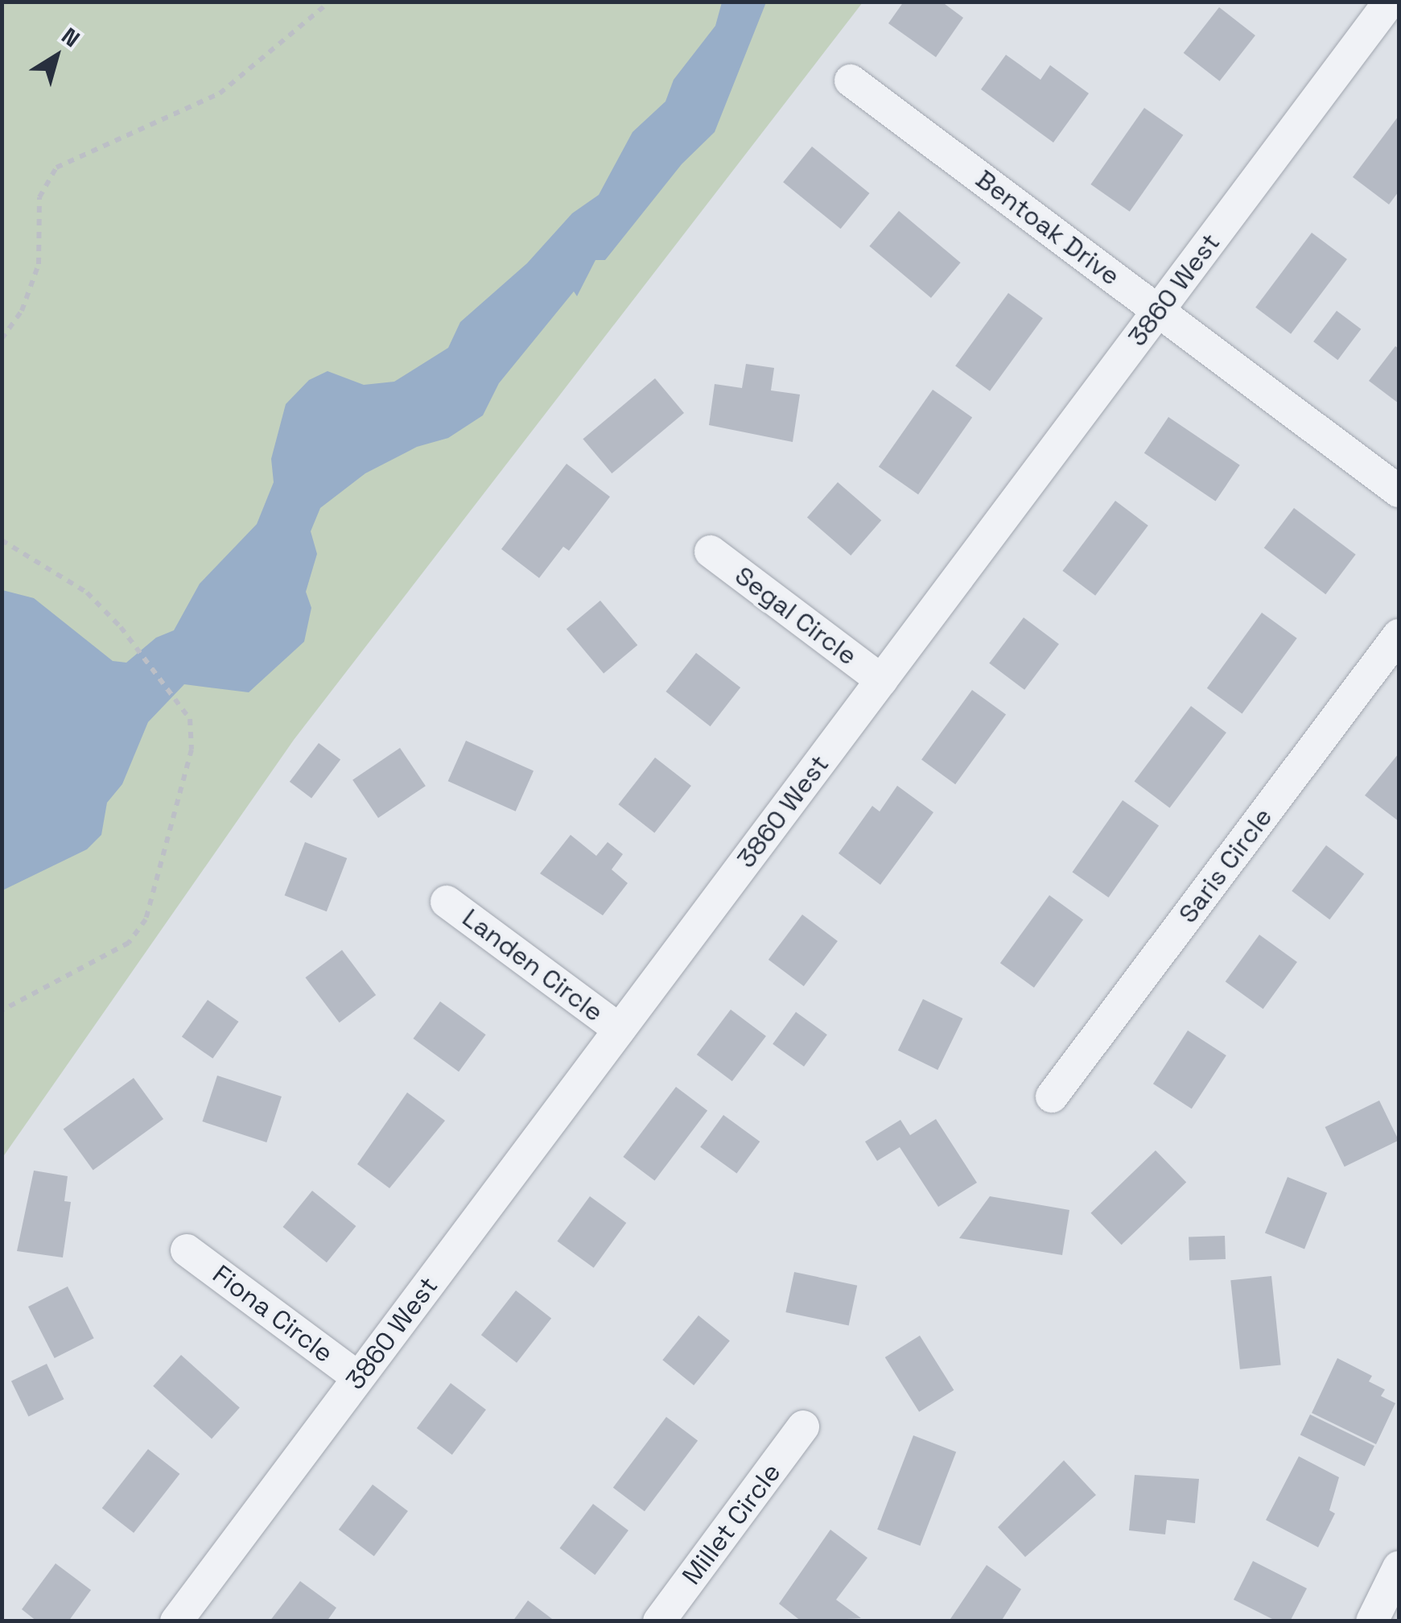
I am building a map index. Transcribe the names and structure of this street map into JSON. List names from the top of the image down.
{
  "streets": {
    "street": [
      "Bentoak Drive",
      "3860 West",
      "Segal Circle",
      "Saris Circle",
      "Landen Circle",
      "Fiona Circle",
      "Millet Circle"
    ]
  },
  "crossings": [
    ["Bentoak Drive", "3860 West"],
    ["3860 West", "Segal Circle"],
    ["3860 West", "Landen Circle"],
    ["3860 West", "Fiona Circle"]
  ],
  "north": "top right"
}
